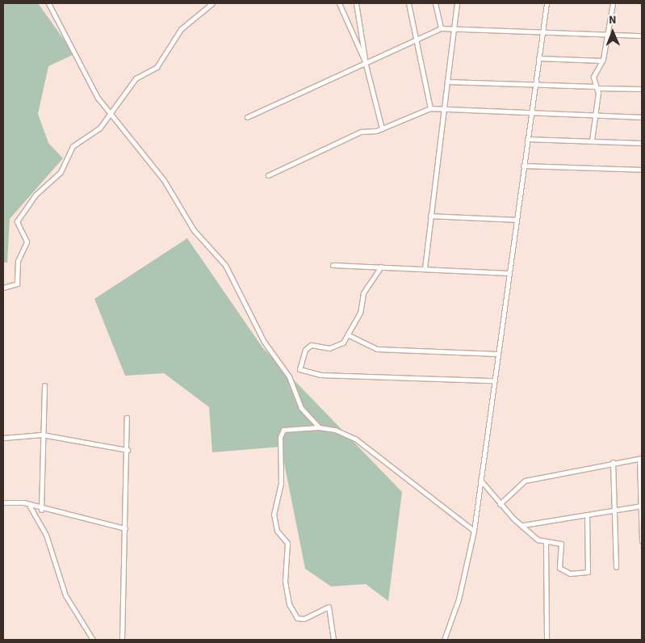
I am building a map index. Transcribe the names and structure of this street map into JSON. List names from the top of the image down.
{
  "north": "top"
}
